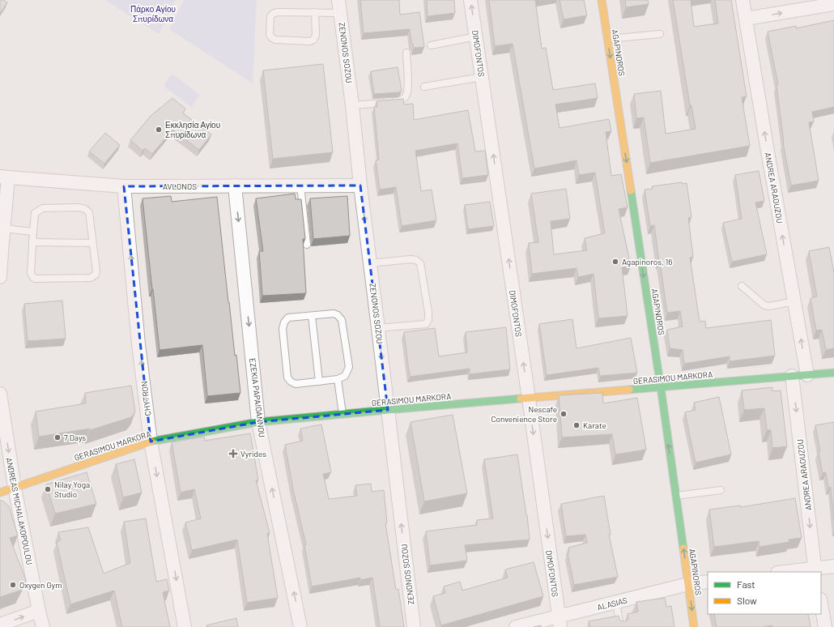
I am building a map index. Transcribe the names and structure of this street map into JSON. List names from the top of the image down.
{
  "streets": {
    "street": [
      "ZENONOS SOZOU",
      "AGAPINOROS",
      "DIMOFONTOS",
      "AVLONOS",
      "ANDREA ARAOUZOU",
      "GERASIMOU MARKORA",
      "EZEKIA PAPAIOANNOU",
      "CHYTRON",
      "ANDREAS MICHALAKOPOULOU",
      "ALASIAS"
    ]
  },
  "crossings": [
    ["ZENONOS SOZOU", "AVLONOS"],
    ["ZENONOS SOZOU", "GERASIMOU MARKORA"],
    ["AGAPINOROS", "GERASIMOU MARKORA"],
    ["AGAPINOROS", "ALASIAS"],
    ["DIMOFONTOS", "GERASIMOU MARKORA"],
    ["DIMOFONTOS", "ALASIAS"],
    ["AVLONOS", "EZEKIA PAPAIOANNOU"],
    ["AVLONOS", "CHYTRON"],
    ["ANDREA ARAOUZOU", "GERASIMOU MARKORA"],
    ["GERASIMOU MARKORA", "EZEKIA PAPAIOANNOU"],
    ["GERASIMOU MARKORA", "CHYTRON"],
    ["GERASIMOU MARKORA", "ANDREAS MICHALAKOPOULOU"]
  ],
  "one_way": ["ANDREAS MICHALAKOPOULOU"],
  "parks": ["Πάρκο Αγίου Σπυρίδωνα"],
  "places": {
    "other": [
      "Εκκλησία Αγίου Σπυρίδωνα",
      "Agapinoros, 16",
      "Nescafe Convenience Store",
      "Karate",
      "7 Days",
      "Nilay Yoga Studio",
      "Oxygen Gym"
    ],
    "health": ["Vyrides"]
  },
  "legend": ["Fast", "Slow"]
}
